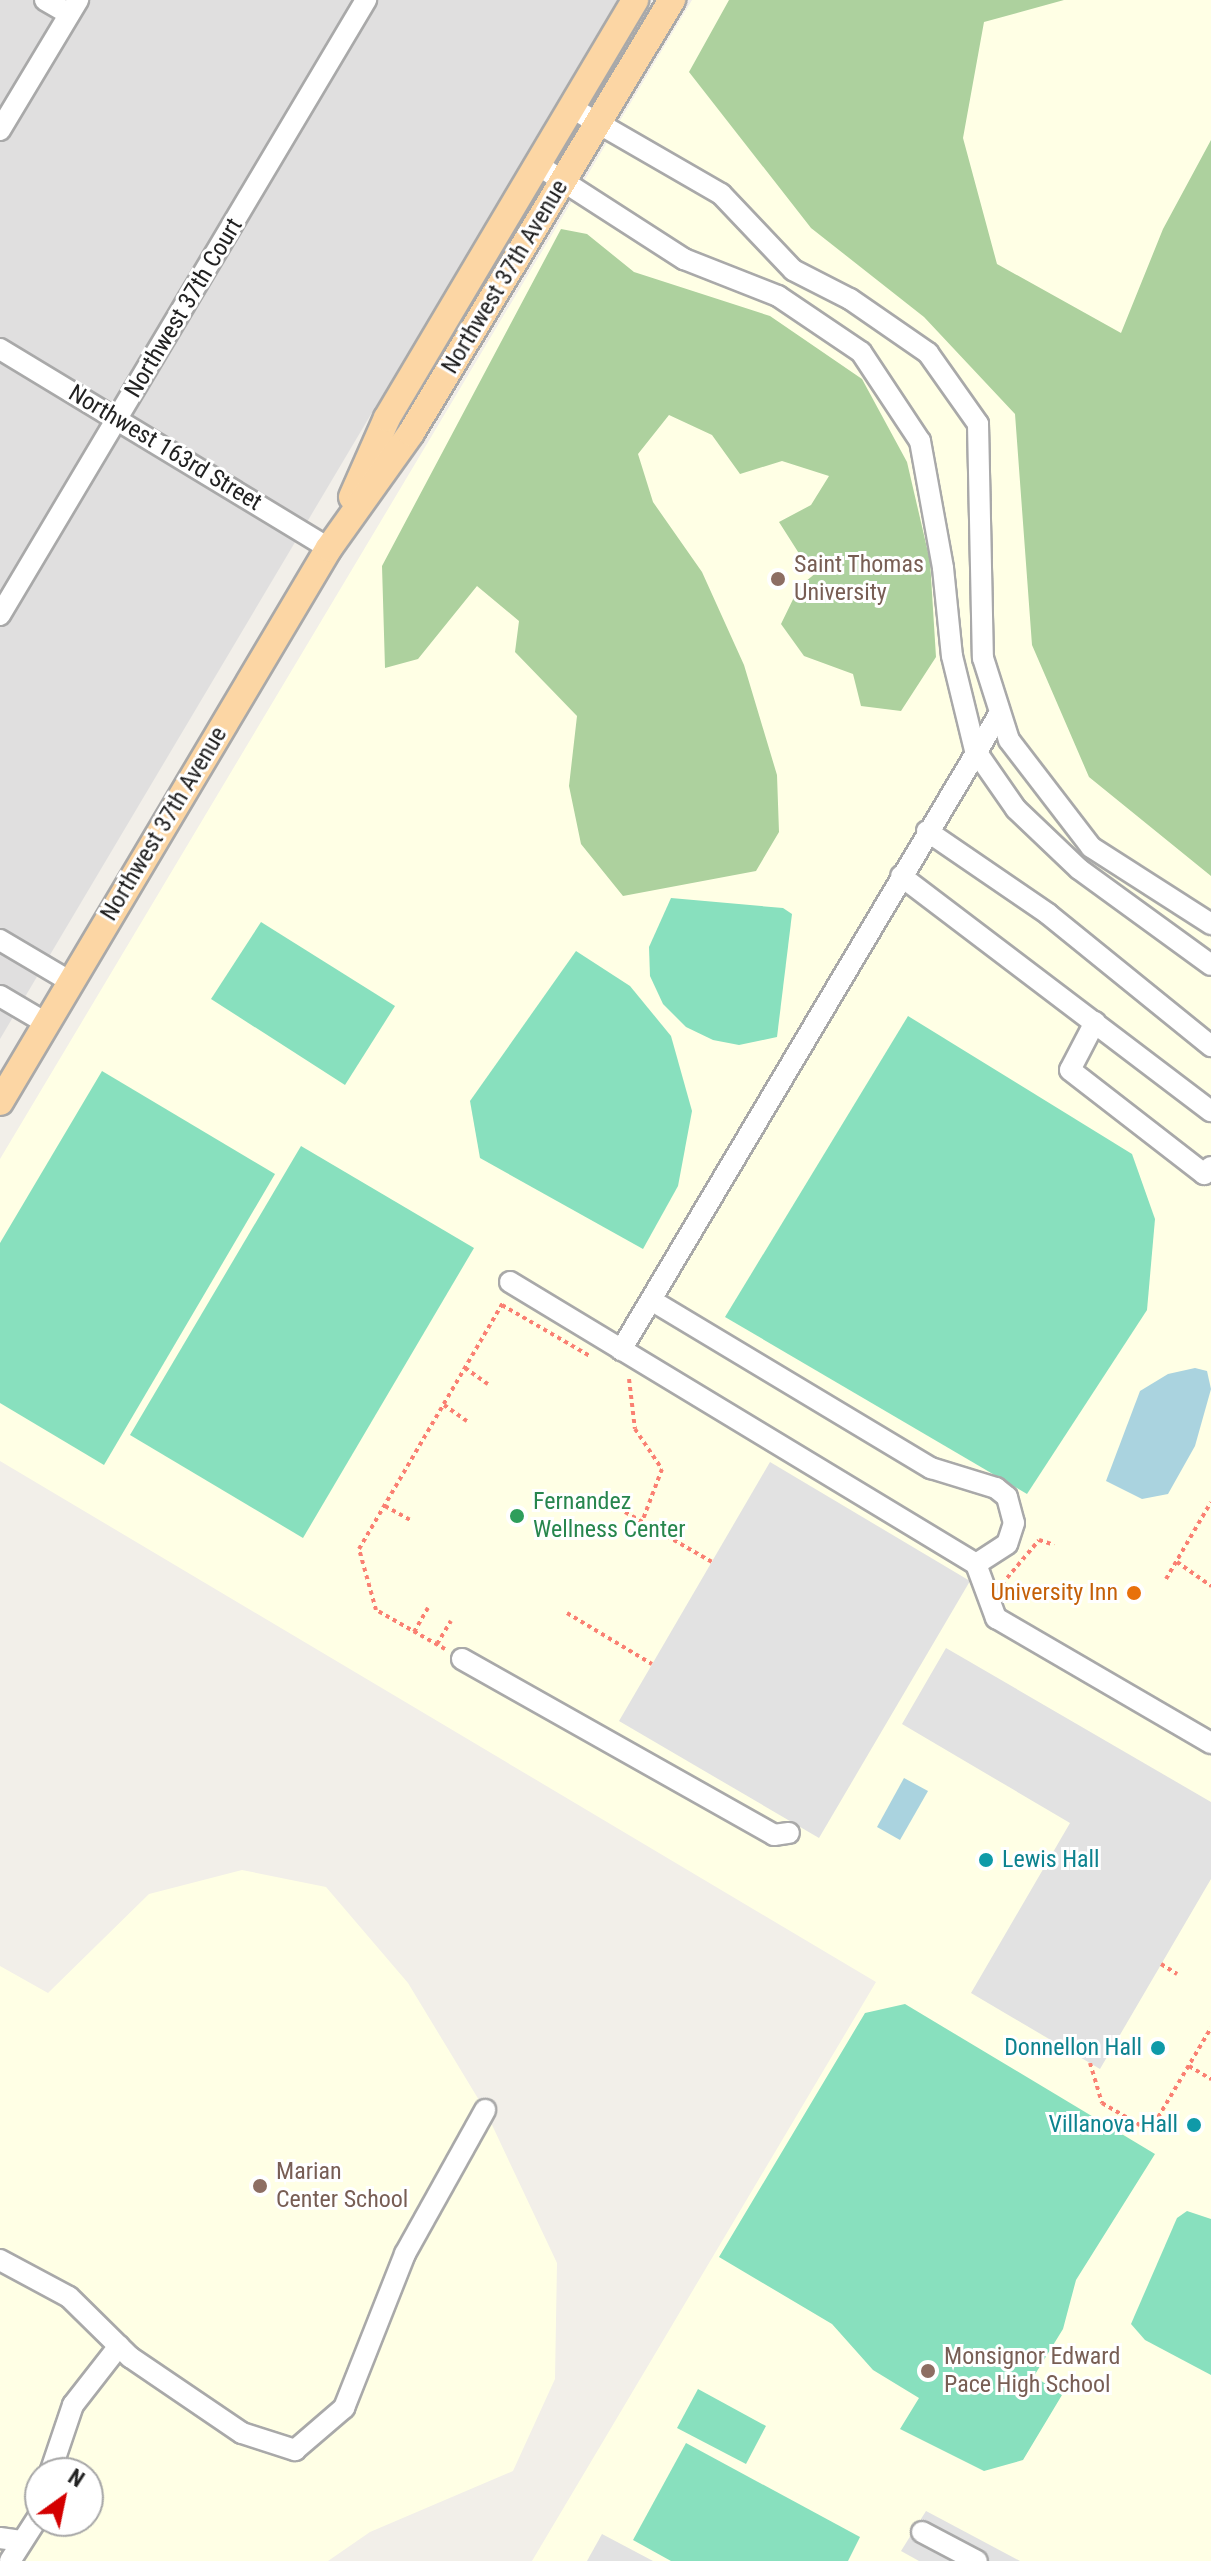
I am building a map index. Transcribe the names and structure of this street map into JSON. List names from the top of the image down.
{
  "streets": {
    "main road": ["Northwest 37th Avenue"],
    "street": ["Northwest 37th Court", "Northwest 163rd Street"]
  },
  "crossings": [
    ["Northwest 37th Avenue", "Northwest 163rd Street"],
    ["Northwest 37th Court", "Northwest 163rd Street"]
  ],
  "places": [
    "Saint Thomas University",
    "Fernandez Wellness Center",
    "University Inn",
    "Lewis Hall",
    "Donnellon Hall",
    "Villanova Hall",
    "Marian Center School",
    "Monsignor Edward Pace High School"
  ],
  "north": "top right"
}
